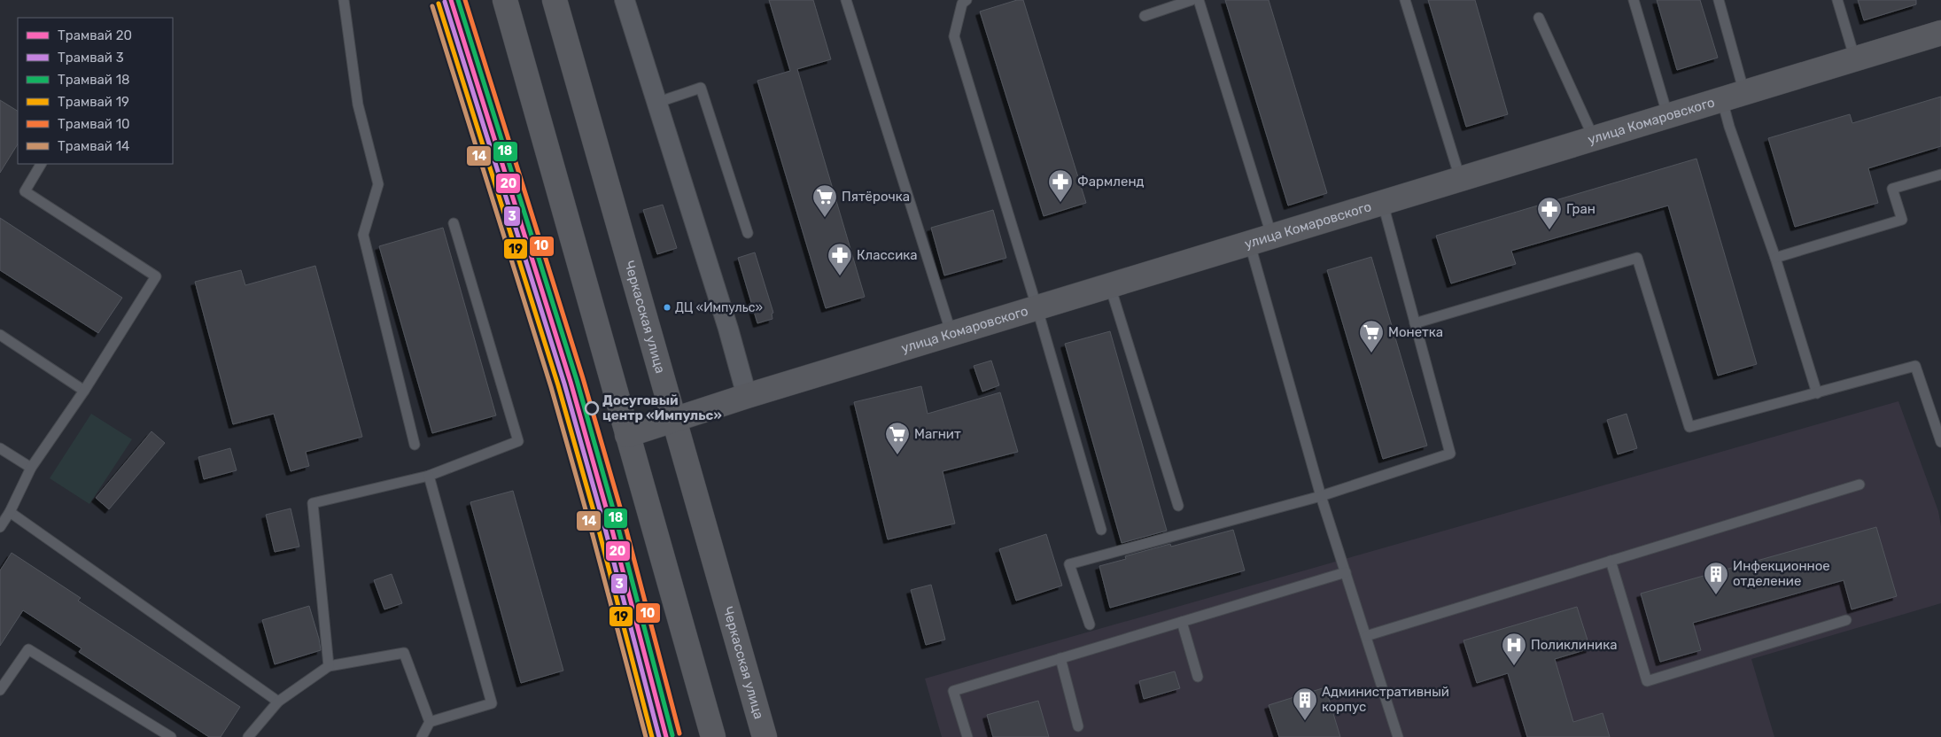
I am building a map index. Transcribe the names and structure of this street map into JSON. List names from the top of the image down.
{
  "streets": {
    "main road": ["улица Комаровского", "Черкасская улица"]
  },
  "crossings": [
    ["улица Комаровского", "Черкасская улица"]
  ],
  "places": {
    "pharmacy": ["Фармленд", "Гран", "Классика"],
    "supermarket": ["Пятёрочка", "Монетка", "Магнит"],
    "other": ["ДЦ «Импульс»", "Досуговый центр «Импульс»"],
    "building": ["Инфекционное отделение", "Административный корпус"],
    "hospital": ["Поликлиника"]
  },
  "lines": [
    "tram line 20",
    "tram line 18",
    "tram line 10",
    "tram line 3",
    "tram line 19",
    "tram line 14"
  ],
  "legend": [
    "Трамвай 20",
    "Трамвай 3",
    "Трамвай 18",
    "Трамвай 19",
    "Трамвай 10",
    "Трамвай 14"
  ]
}
